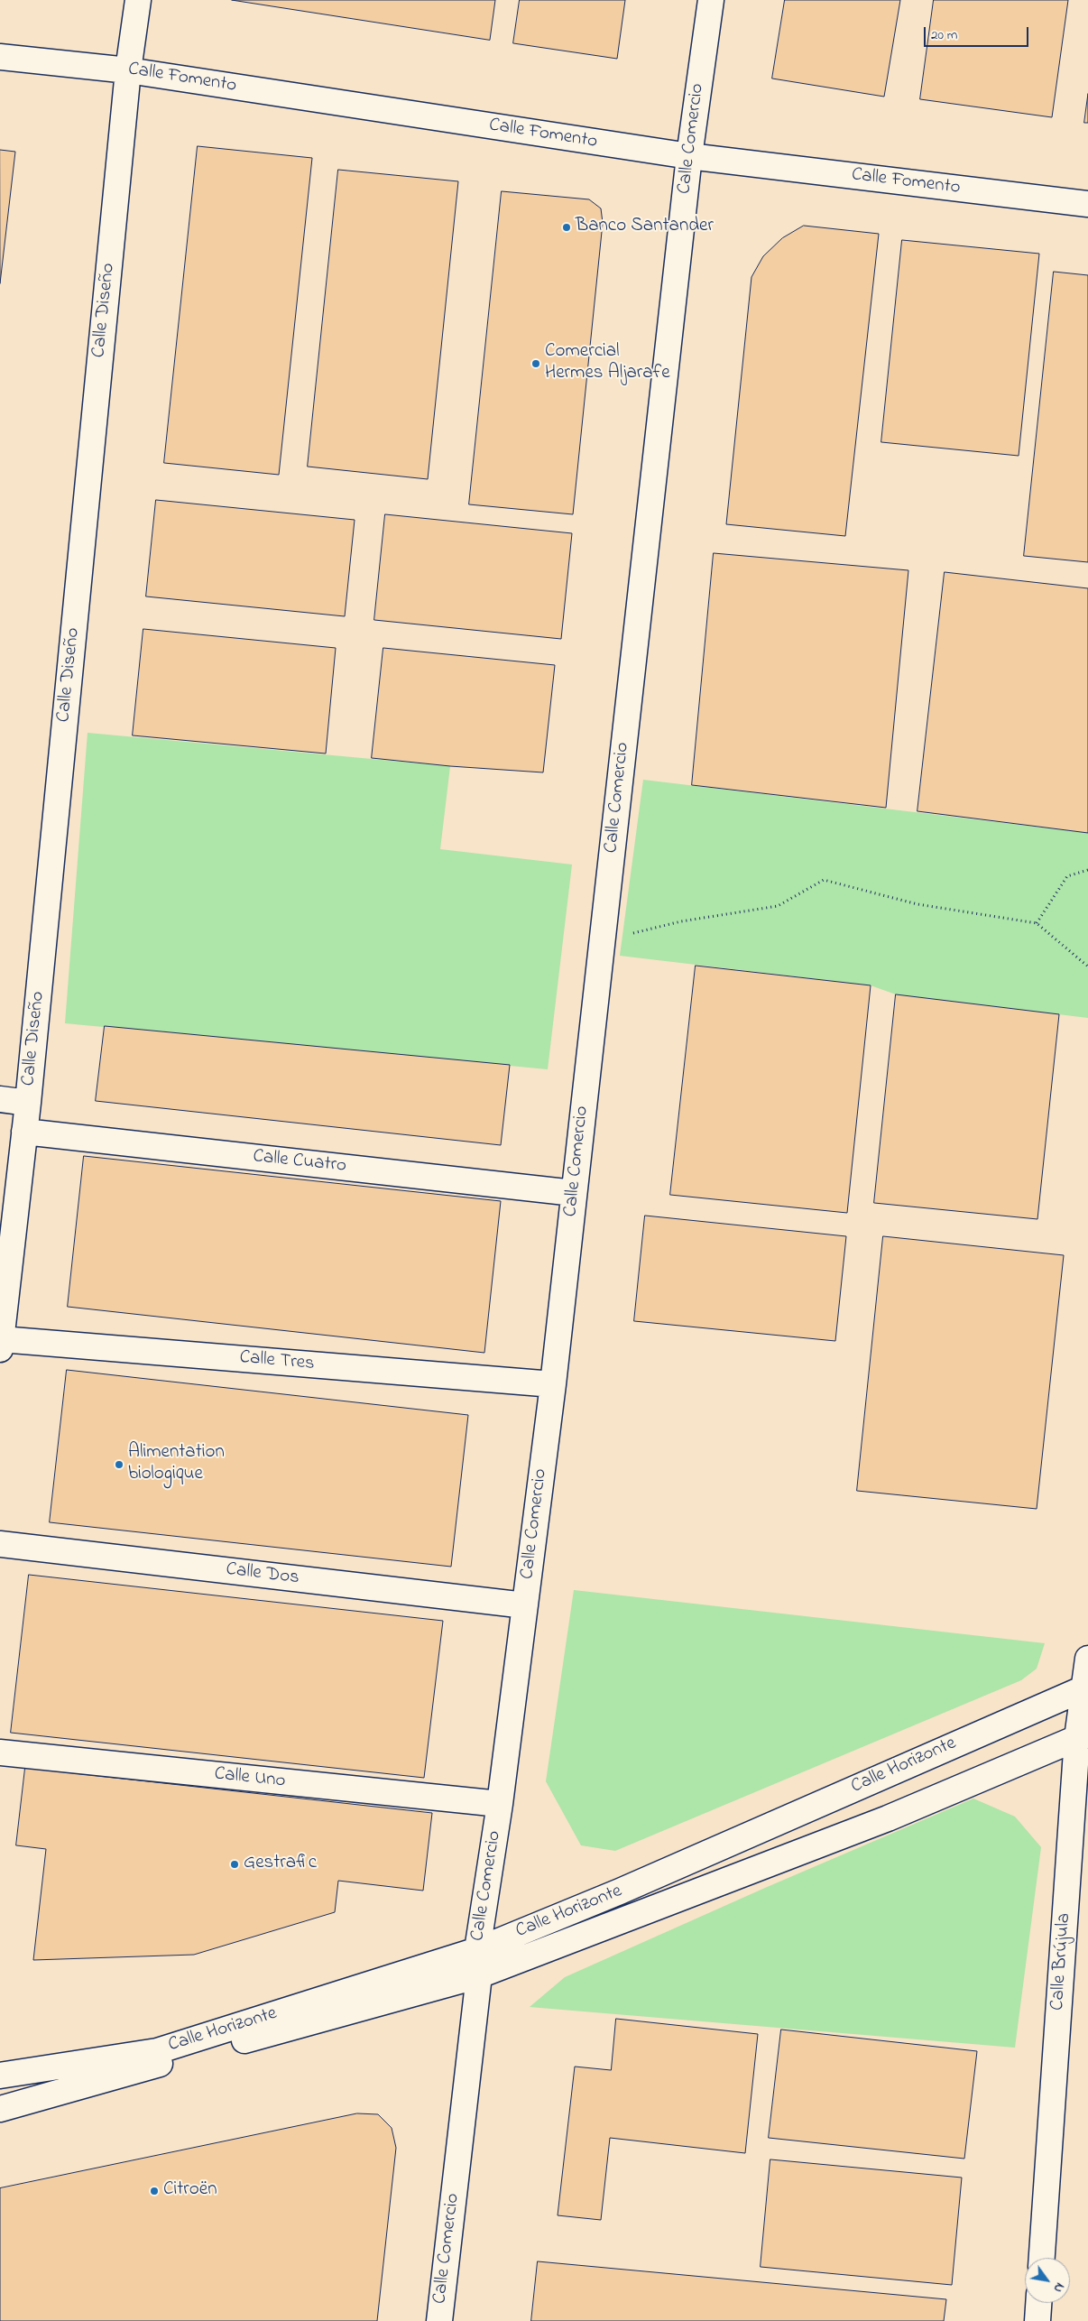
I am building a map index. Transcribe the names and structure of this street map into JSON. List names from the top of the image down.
{
  "streets": {
    "street": [
      "Calle Fomento",
      "Calle Comercio",
      "Calle Diseño",
      "Calle Cuatro",
      "Calle Tres",
      "Calle Dos",
      "Calle Horizonte",
      "Calle Uno",
      "Calle Brújula"
    ]
  },
  "crossings": [
    ["Calle Fomento", "Calle Comercio"],
    ["Calle Fomento", "Calle Diseño"],
    ["Calle Comercio", "Calle Cuatro"],
    ["Calle Comercio", "Calle Tres"],
    ["Calle Comercio", "Calle Dos"],
    ["Calle Comercio", "Calle Horizonte"],
    ["Calle Comercio", "Calle Uno"],
    ["Calle Diseño", "Calle Cuatro"],
    ["Calle Diseño", "Calle Tres"],
    ["Calle Horizonte", "Calle Brújula"]
  ],
  "places": [
    "Banco Santander",
    "Comercial Hermes Aljarafe",
    "Alimentation biologique",
    "Gestrafic",
    "Citroën"
  ],
  "scale_bar": "20 m",
  "north": "bottom right"
}
